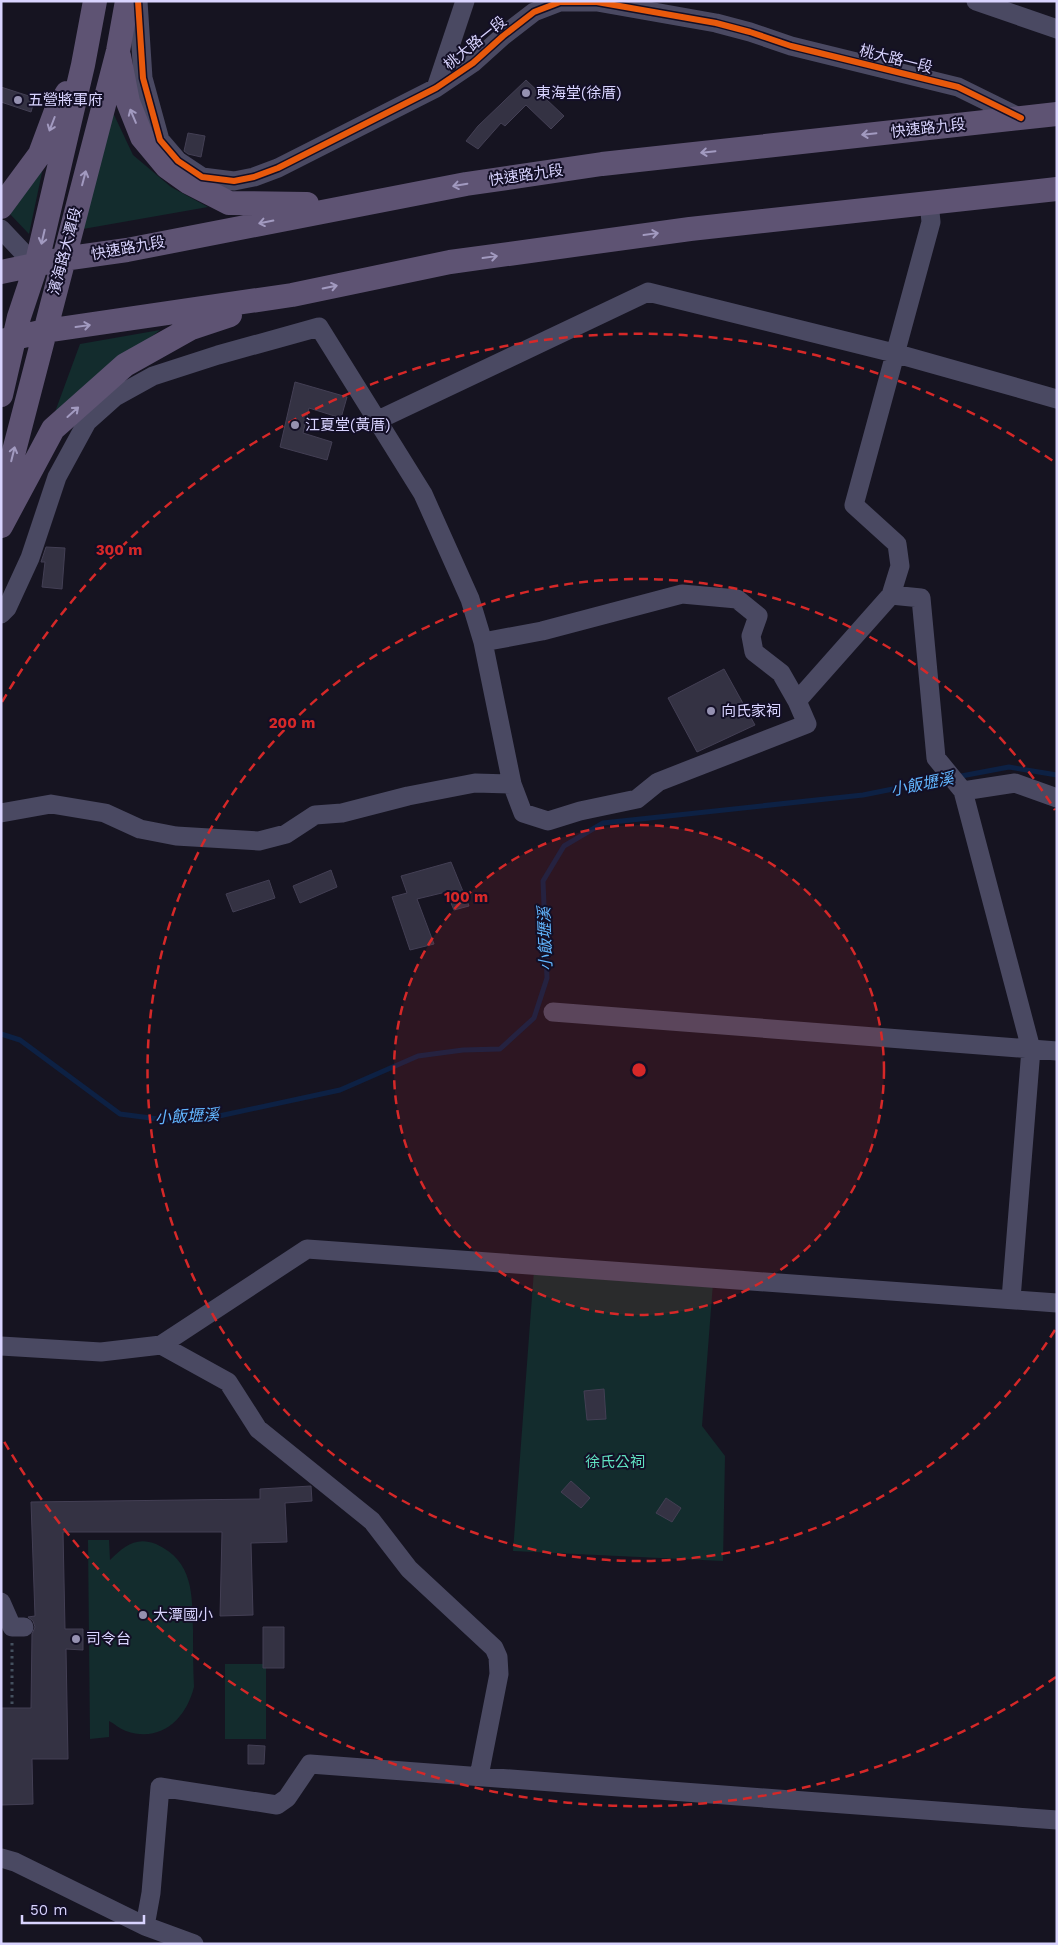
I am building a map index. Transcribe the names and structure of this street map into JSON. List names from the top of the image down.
{
  "streets": {
    "main road": ["快速路九段", "濱海路大潭段"],
    "street": ["桃大路一段"]
  },
  "crossings": [
    ["桃大路一段", "快速路九段"],
    ["快速路九段", "濱海路大潭段"]
  ],
  "water": ["小飯壢溪"],
  "parks": ["徐氏公祠"],
  "places": [
    "東海堂(徐厝)",
    "五營將軍府",
    "江夏堂(黃厝)",
    "向氏家祠",
    "大潭國小",
    "司令台"
  ],
  "scale_bar": "50 m",
  "rings": ["300 m", "200 m", "100 m"]
}
